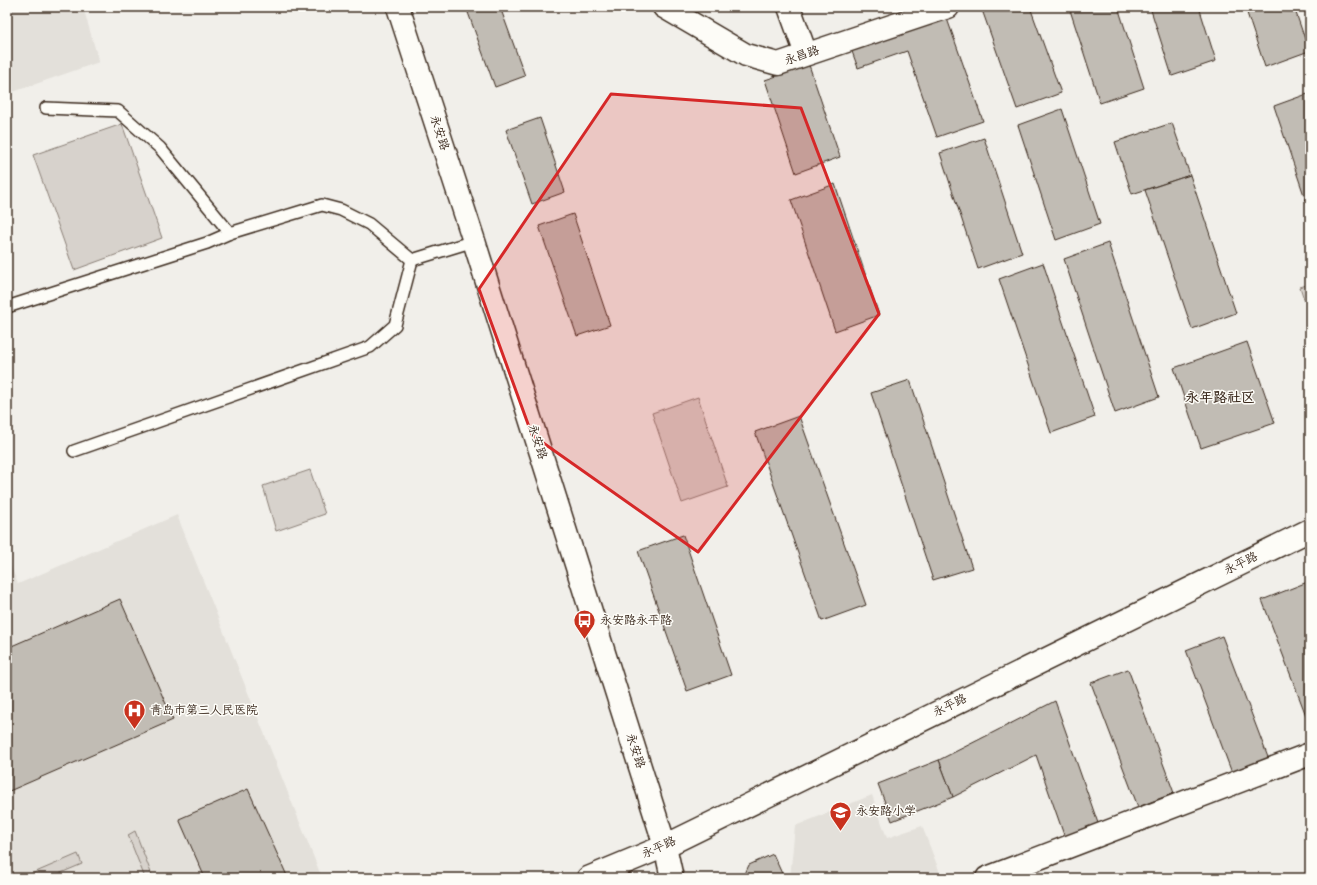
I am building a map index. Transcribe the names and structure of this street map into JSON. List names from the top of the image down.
{
  "streets": {
    "street": ["永昌路", "永安路", "永平路"]
  },
  "crossings": [
    ["永安路", "永平路"]
  ],
  "districts": ["永年路社区"],
  "places": {
    "bus stop": ["永安路永平路"],
    "hospital": ["青岛市第三人民医院"],
    "school or university": ["永安路小学"]
  }
}
